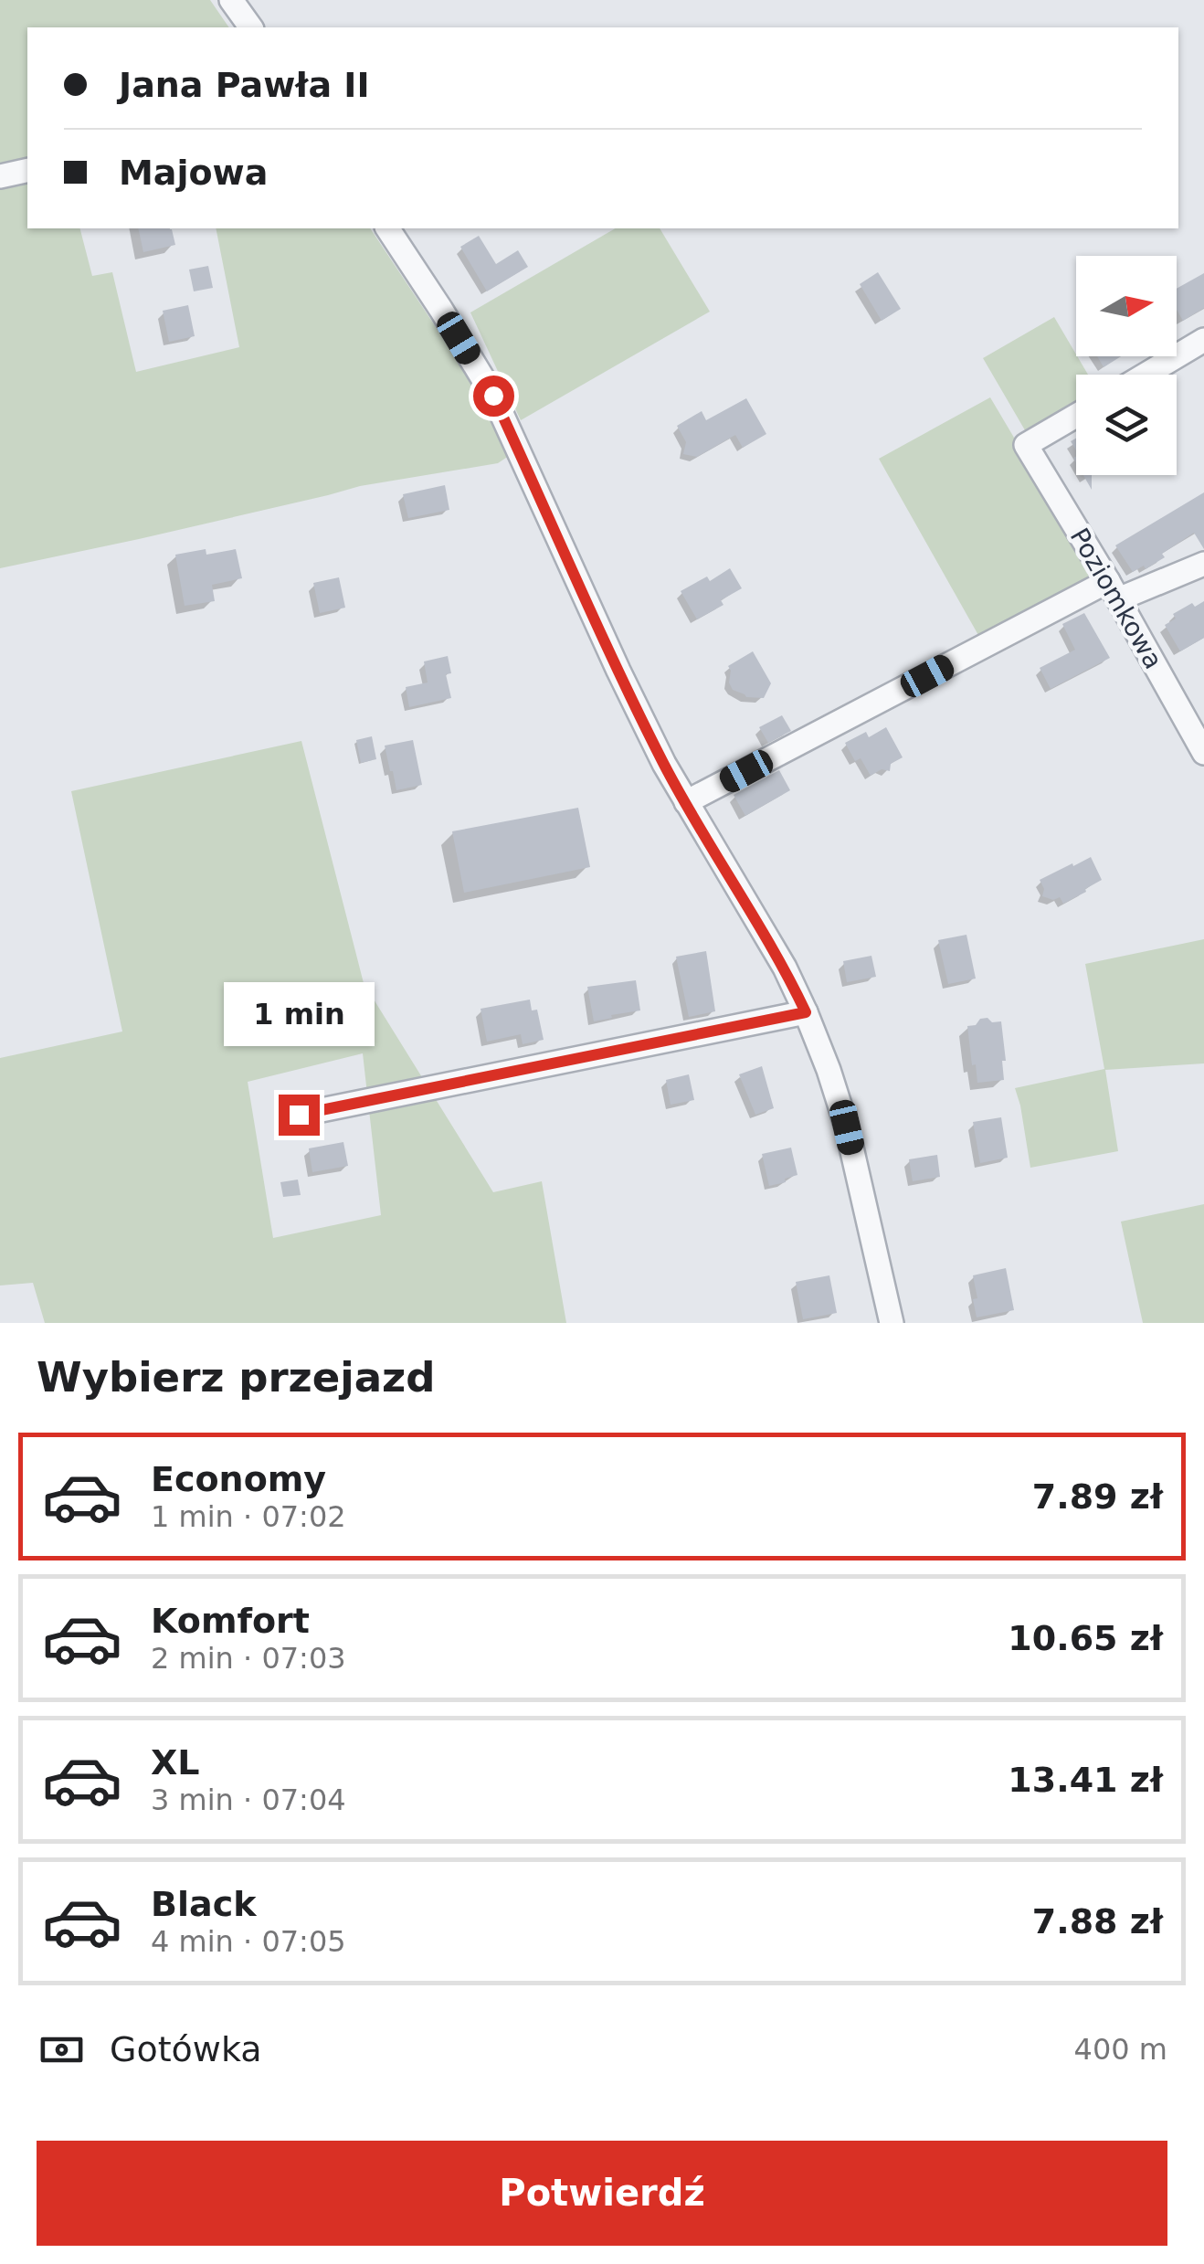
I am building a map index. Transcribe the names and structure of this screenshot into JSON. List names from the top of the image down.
{
  "streets": {
    "street": ["Poziomkowa"]
  },
  "north": "right",
  "page": {
    "banner": ["Jana Pawła II", "Majowa"],
    "bubble": "1 min",
    "heading": "Wybierz przejazd",
    "list": [
      {
        "name": "Economy",
        "note": "1 min · 07:02",
        "value": "7.89 zł"
      },
      {
        "name": "Komfort",
        "note": "2 min · 07:03",
        "value": "10.65 zł"
      },
      {
        "name": "XL",
        "note": "3 min · 07:04",
        "value": "13.41 zł"
      },
      {
        "name": "Black",
        "note": "4 min · 07:05",
        "value": "7.88 zł"
      }
    ],
    "pay": ["Gotówka", "400 m"],
    "buttons": "Potwierdź"
  }
}
